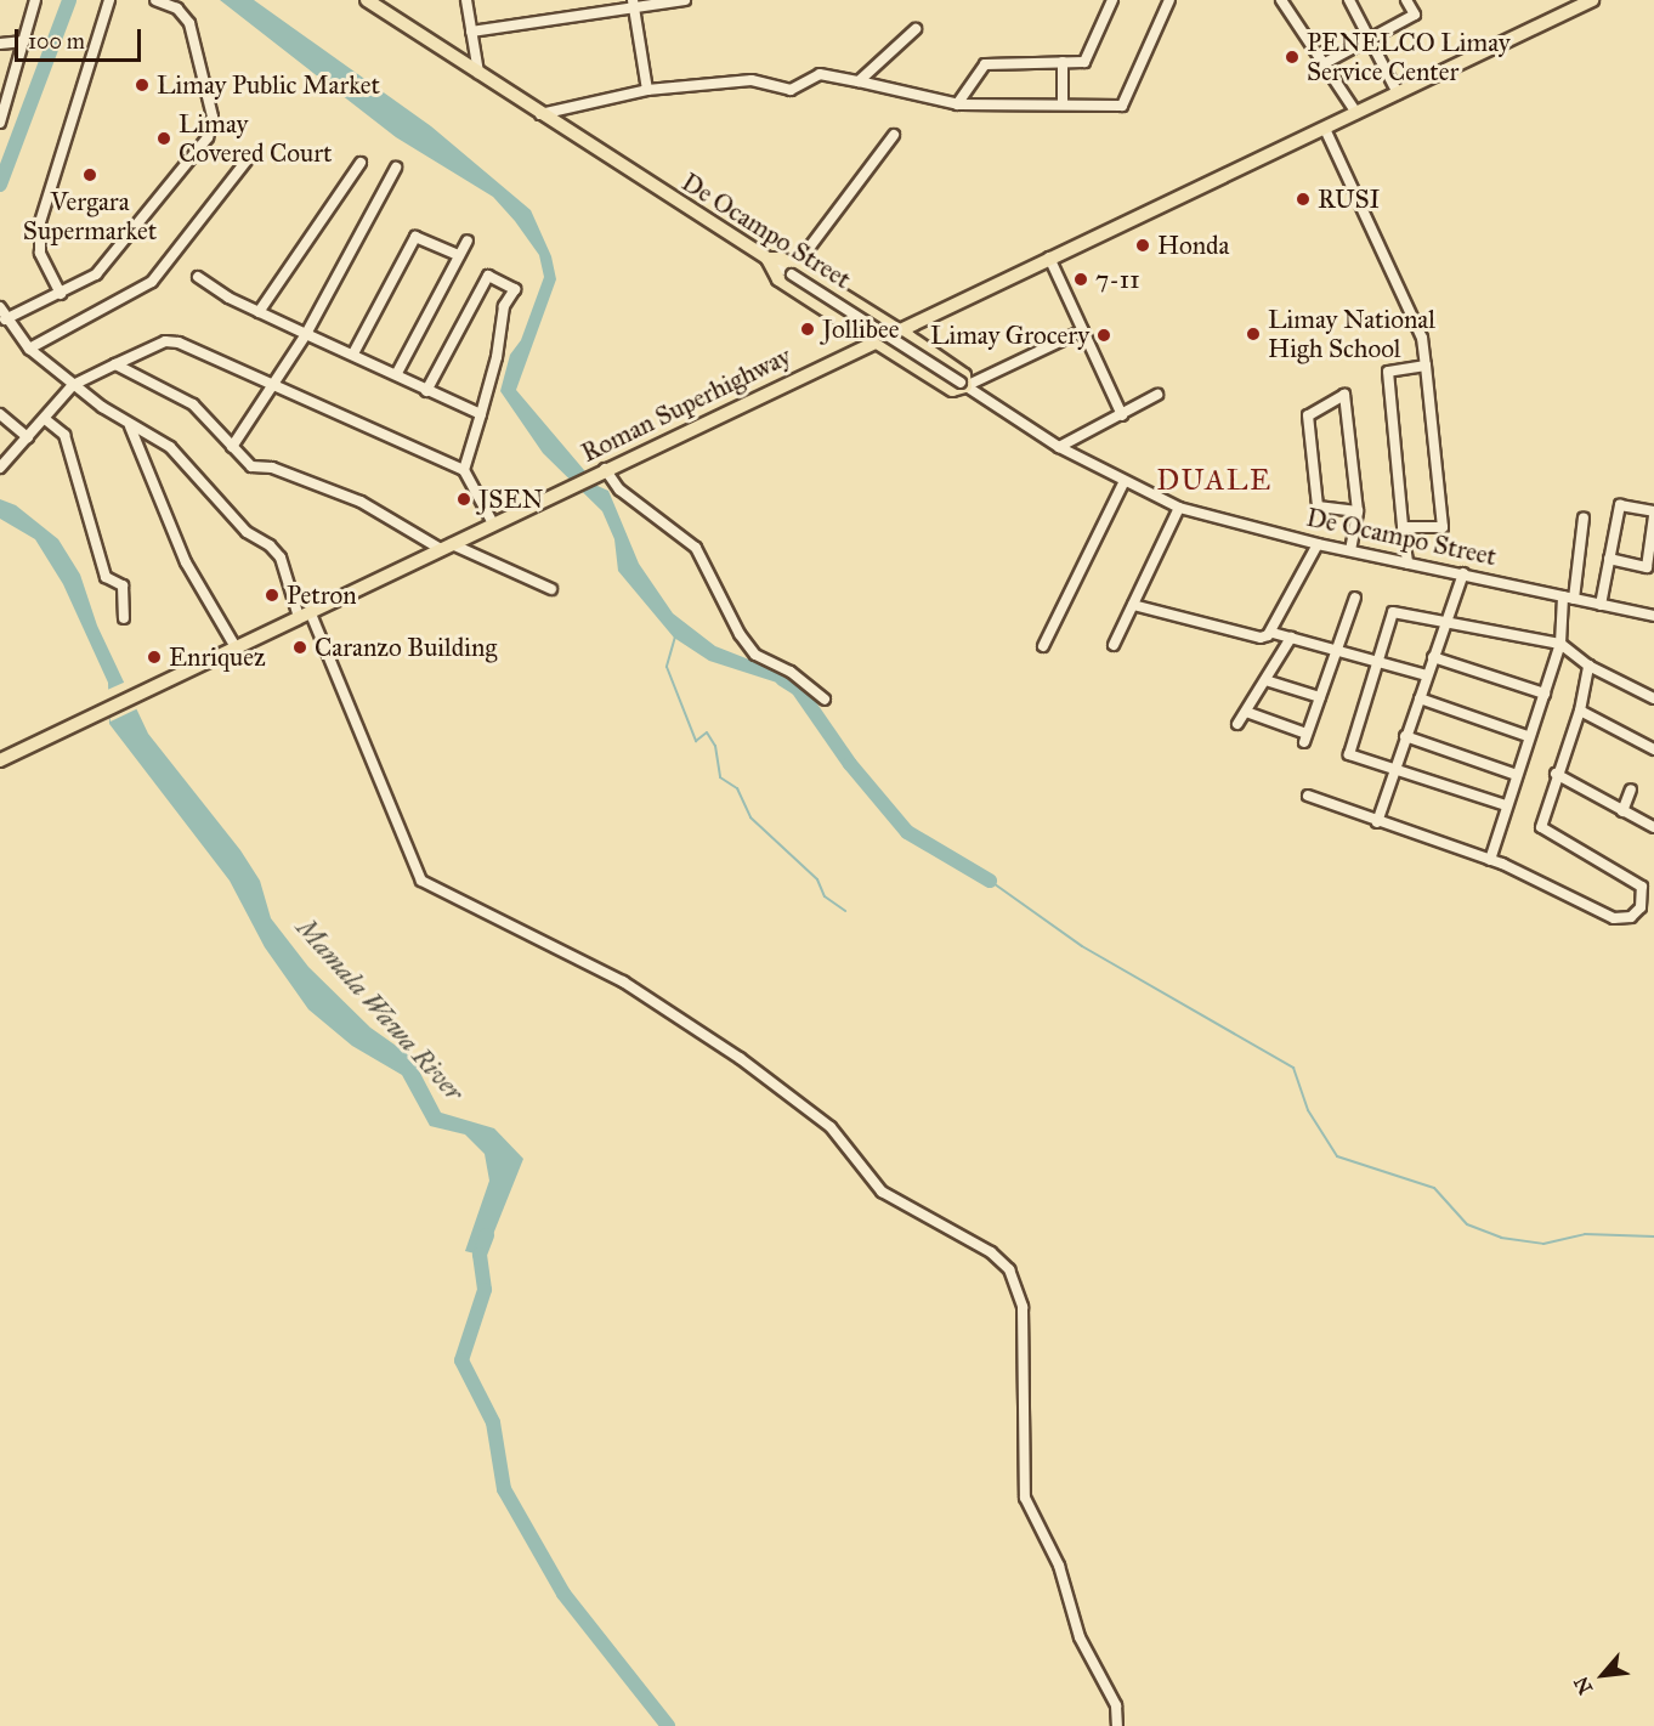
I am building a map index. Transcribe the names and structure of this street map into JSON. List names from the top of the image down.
{
  "streets": {
    "main road": ["De Ocampo Street", "Roman Superhighway"]
  },
  "districts": ["DUALE"],
  "water": ["Mamala Wawa River"],
  "places": [
    "PENELCO Limay Service Center",
    "Limay Public Market",
    "Limay Covered Court",
    "Vergara Supermarket",
    "RUSI",
    "Honda",
    "7-11",
    "Jollibee",
    "Limay National High School",
    "Limay Grocery",
    "JSEN",
    "Petron",
    "Caranzo Building",
    "Enriquez"
  ],
  "scale_bar": "100 m",
  "north": "bottom left"
}
